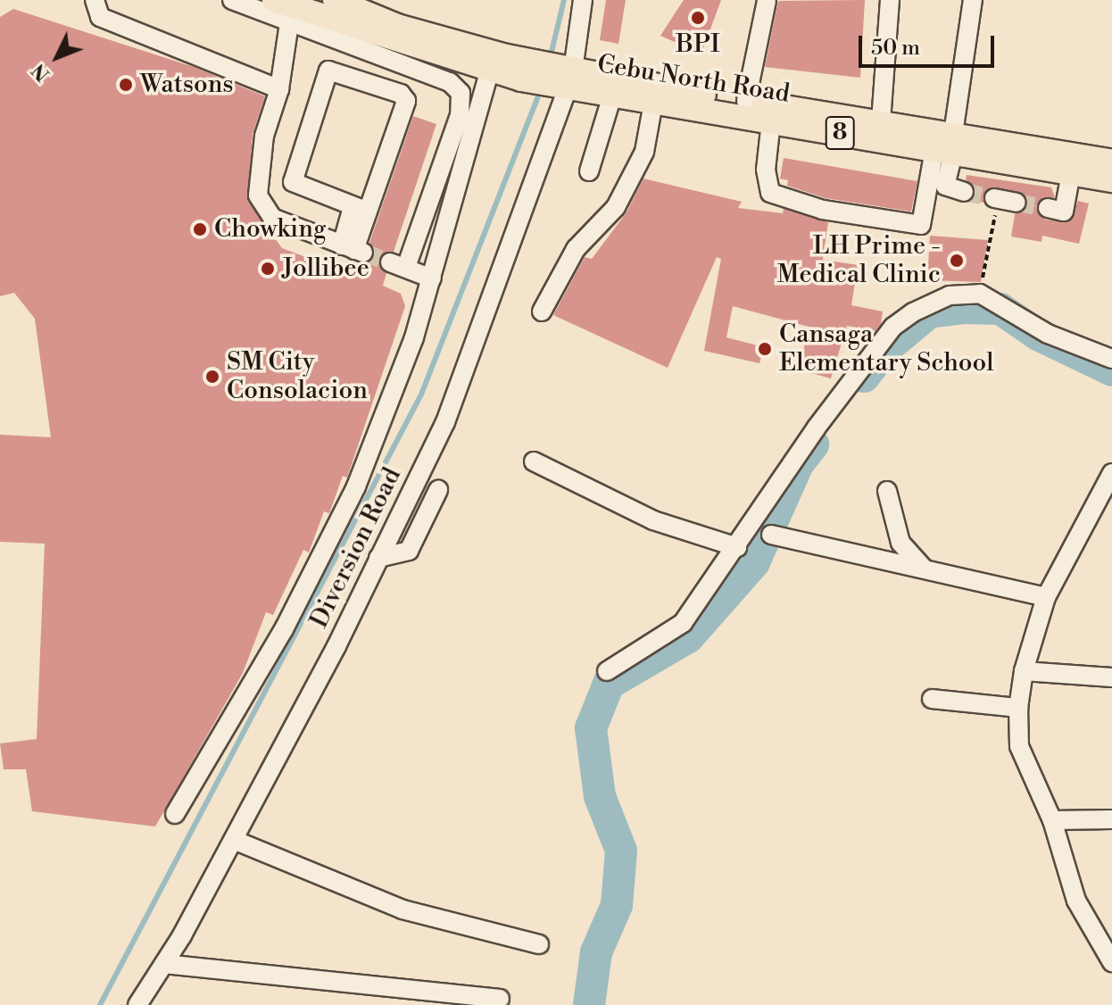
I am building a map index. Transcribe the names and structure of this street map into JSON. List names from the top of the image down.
{
  "streets": {
    "main road": ["Cebu North Road", "8"],
    "street": ["Diversion Road"]
  },
  "crossings": [
    ["Cebu North Road", "Diversion Road"]
  ],
  "places": [
    "BPI",
    "Watsons",
    "Chowking",
    "LH Prime - Medical Clinic",
    "Jollibee",
    "Cansaga Elementary School",
    "SM City Consolacion"
  ],
  "scale_bar": "50 m",
  "north": "bottom left"
}
